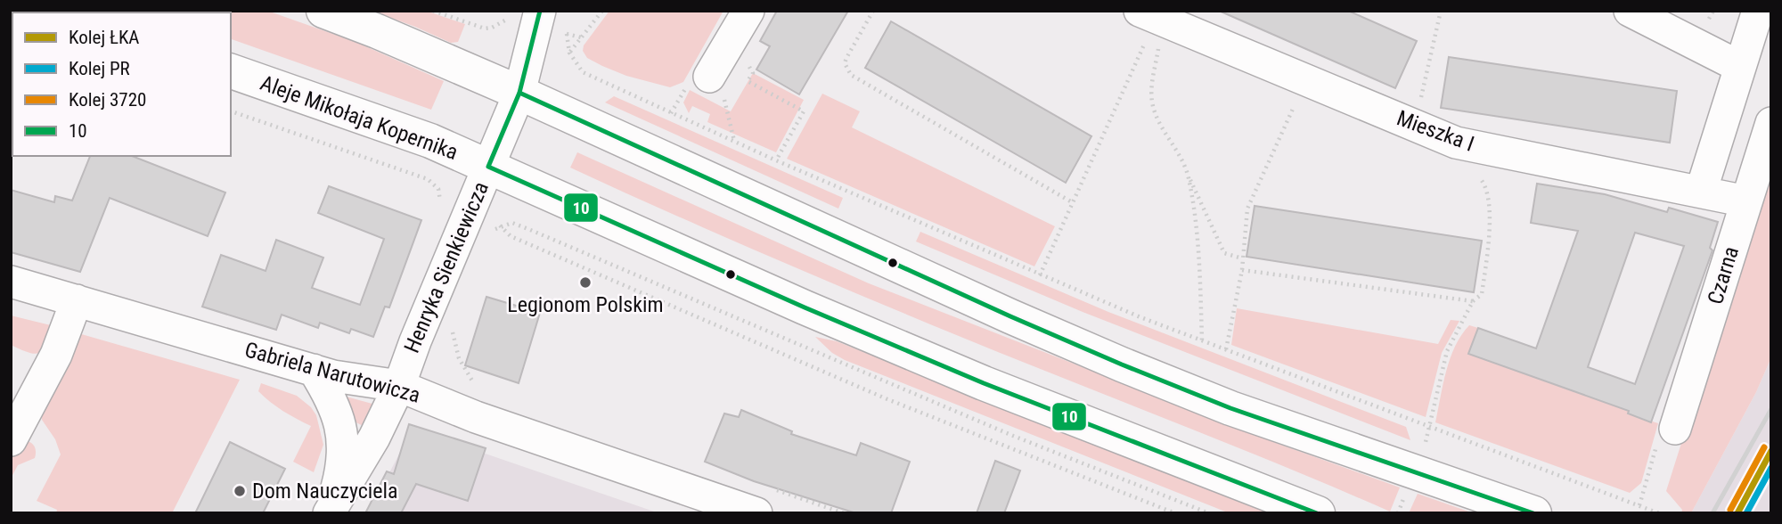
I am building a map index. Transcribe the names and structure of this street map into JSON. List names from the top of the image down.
{
  "streets": {
    "main road": ["Aleje Mikołaja Kopernika"],
    "street": [
      "Mieszka I",
      "Henryka Sienkiewicza",
      "Czarna",
      "Gabriela Narutowicza"
    ]
  },
  "crossings": [
    ["Aleje Mikołaja Kopernika", "Henryka Sienkiewicza"],
    ["Mieszka I", "Czarna"],
    ["Henryka Sienkiewicza", "Gabriela Narutowicza"]
  ],
  "places": ["Legionom Polskim", "Dom Nauczyciela"],
  "lines": [
    "transit line 10",
    "rail line 3720",
    "rail line ŁKA",
    "rail line PR"
  ],
  "legend": [
    "Kolej ŁKA",
    "Kolej PR",
    "Kolej 3720",
    "10"
  ]
}
